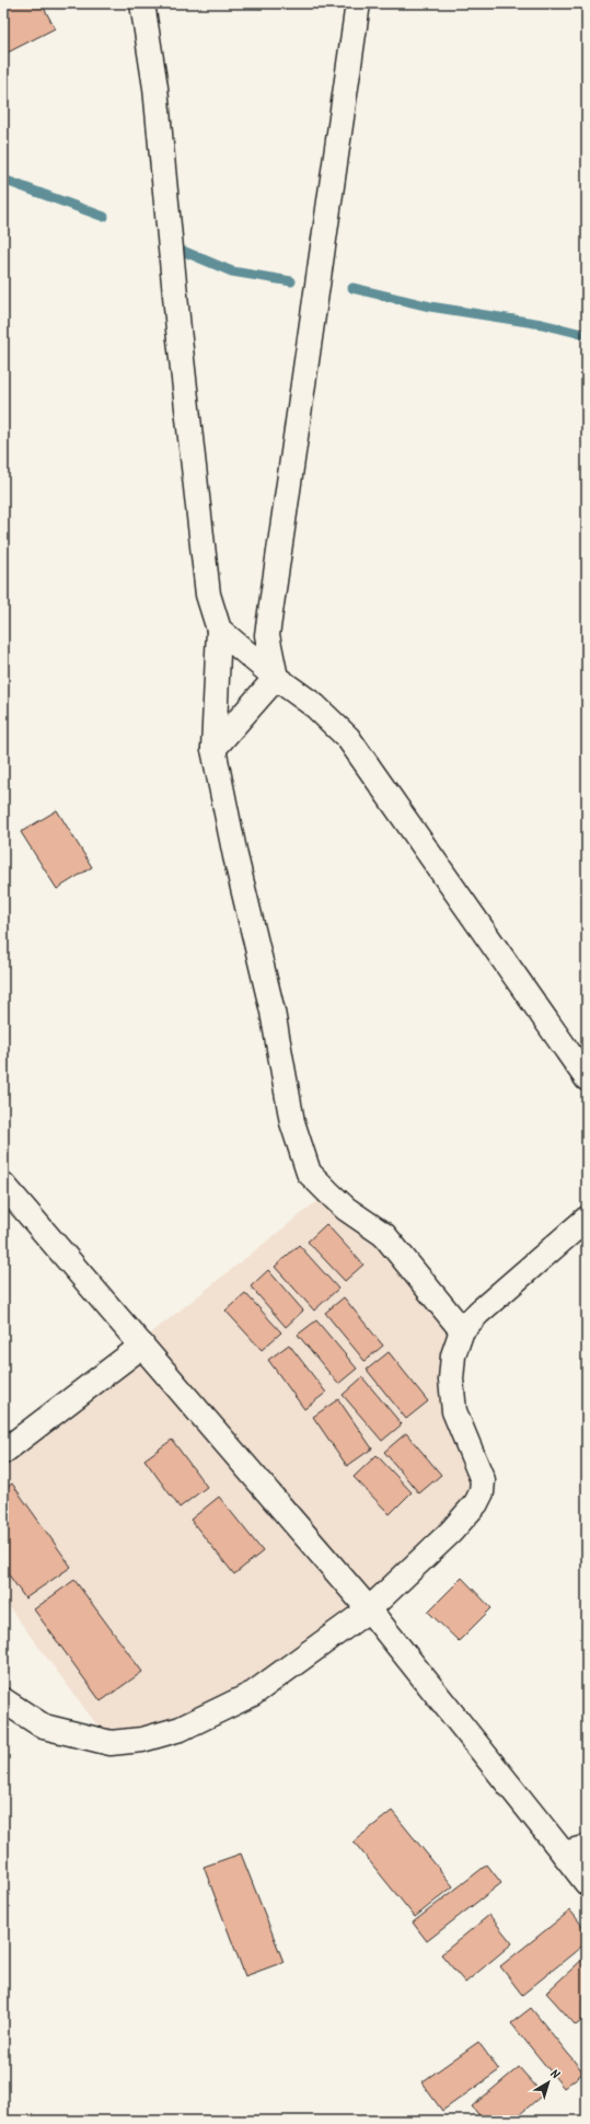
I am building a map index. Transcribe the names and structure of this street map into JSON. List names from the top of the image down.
{
  "north": "top right"
}
